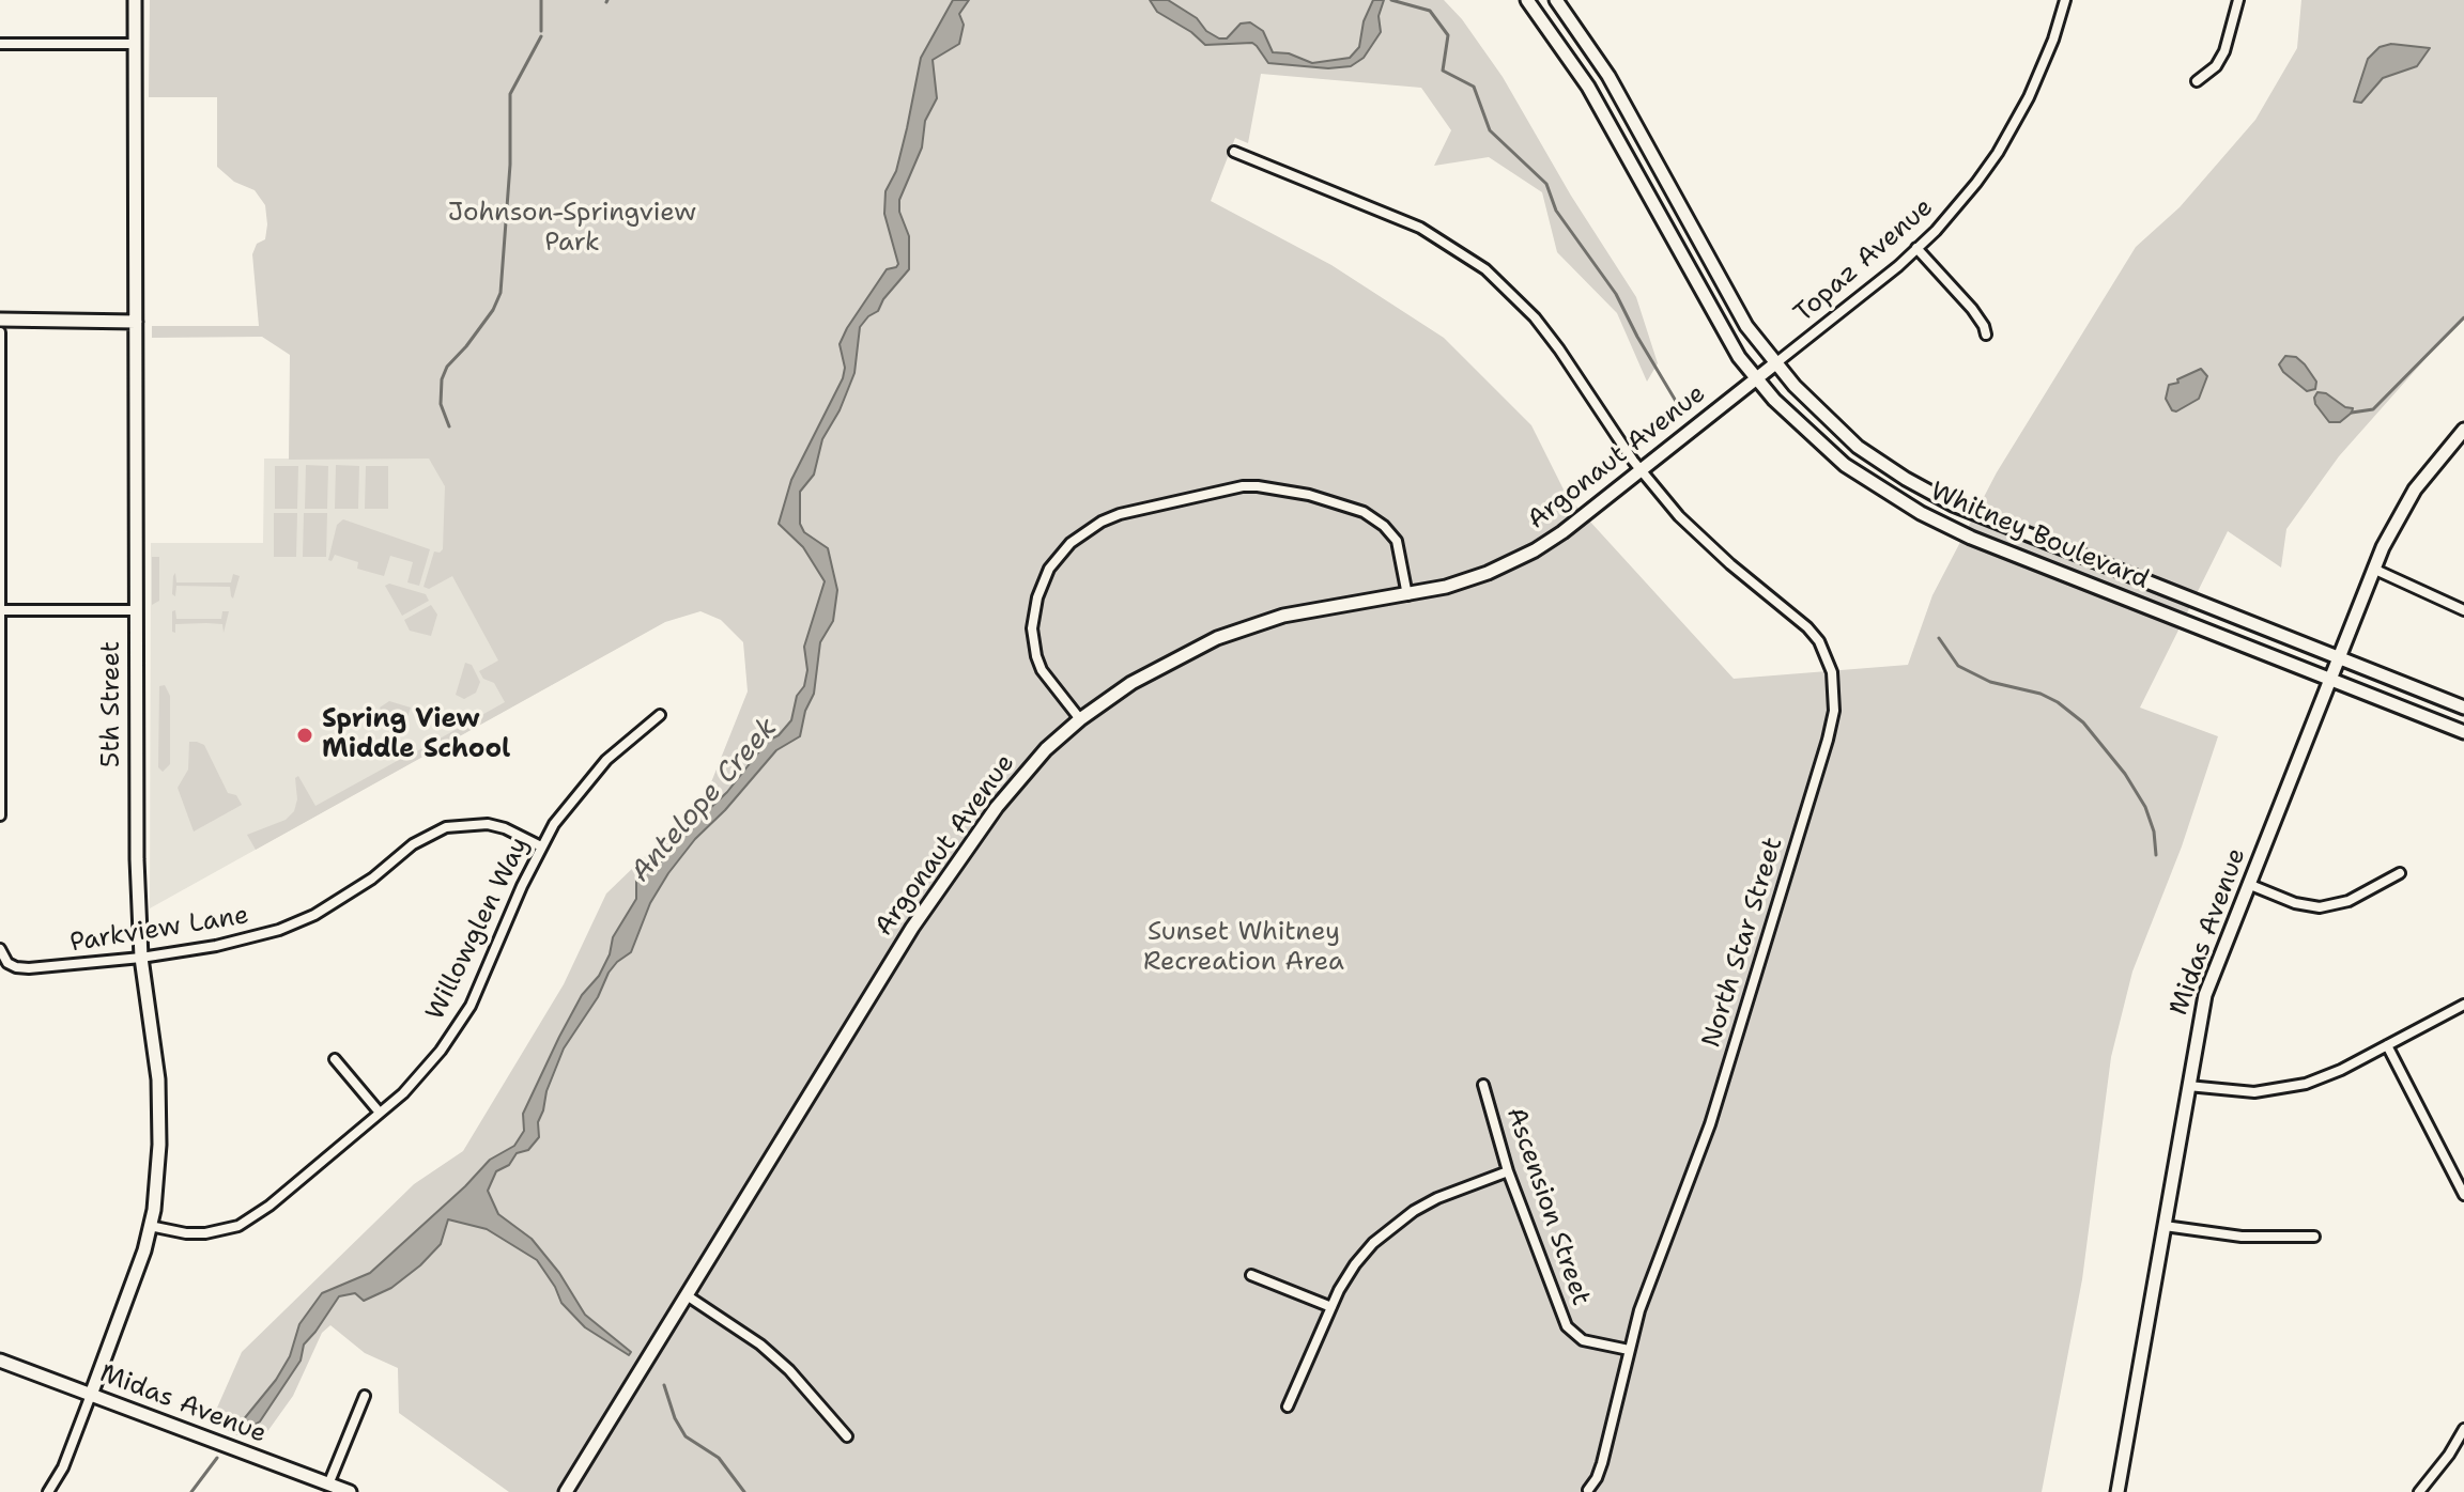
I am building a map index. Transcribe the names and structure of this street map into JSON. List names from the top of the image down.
{
  "streets": {
    "street": [
      "Topaz Avenue",
      "Argonaut Avenue",
      "Whitney Boulevard",
      "5th Street",
      "Willowglen Way",
      "Parkview Lane",
      "Midas Avenue",
      "North Star Street",
      "Ascension Street"
    ]
  },
  "crossings": [
    ["Topaz Avenue", "Argonaut Avenue"],
    ["Topaz Avenue", "Whitney Boulevard"],
    ["Argonaut Avenue", "Whitney Boulevard"],
    ["Argonaut Avenue", "North Star Street"],
    ["Whitney Boulevard", "Midas Avenue"],
    ["5th Street", "Willowglen Way"],
    ["5th Street", "Parkview Lane"],
    ["5th Street", "Midas Avenue"],
    ["Willowglen Way", "Parkview Lane"],
    ["North Star Street", "Ascension Street"]
  ],
  "water": ["Antelope Creek"],
  "parks": ["Johnson-Springview Park", "Sunset Whitney Recreation Area"],
  "places": ["Spring View Middle School"]
}
